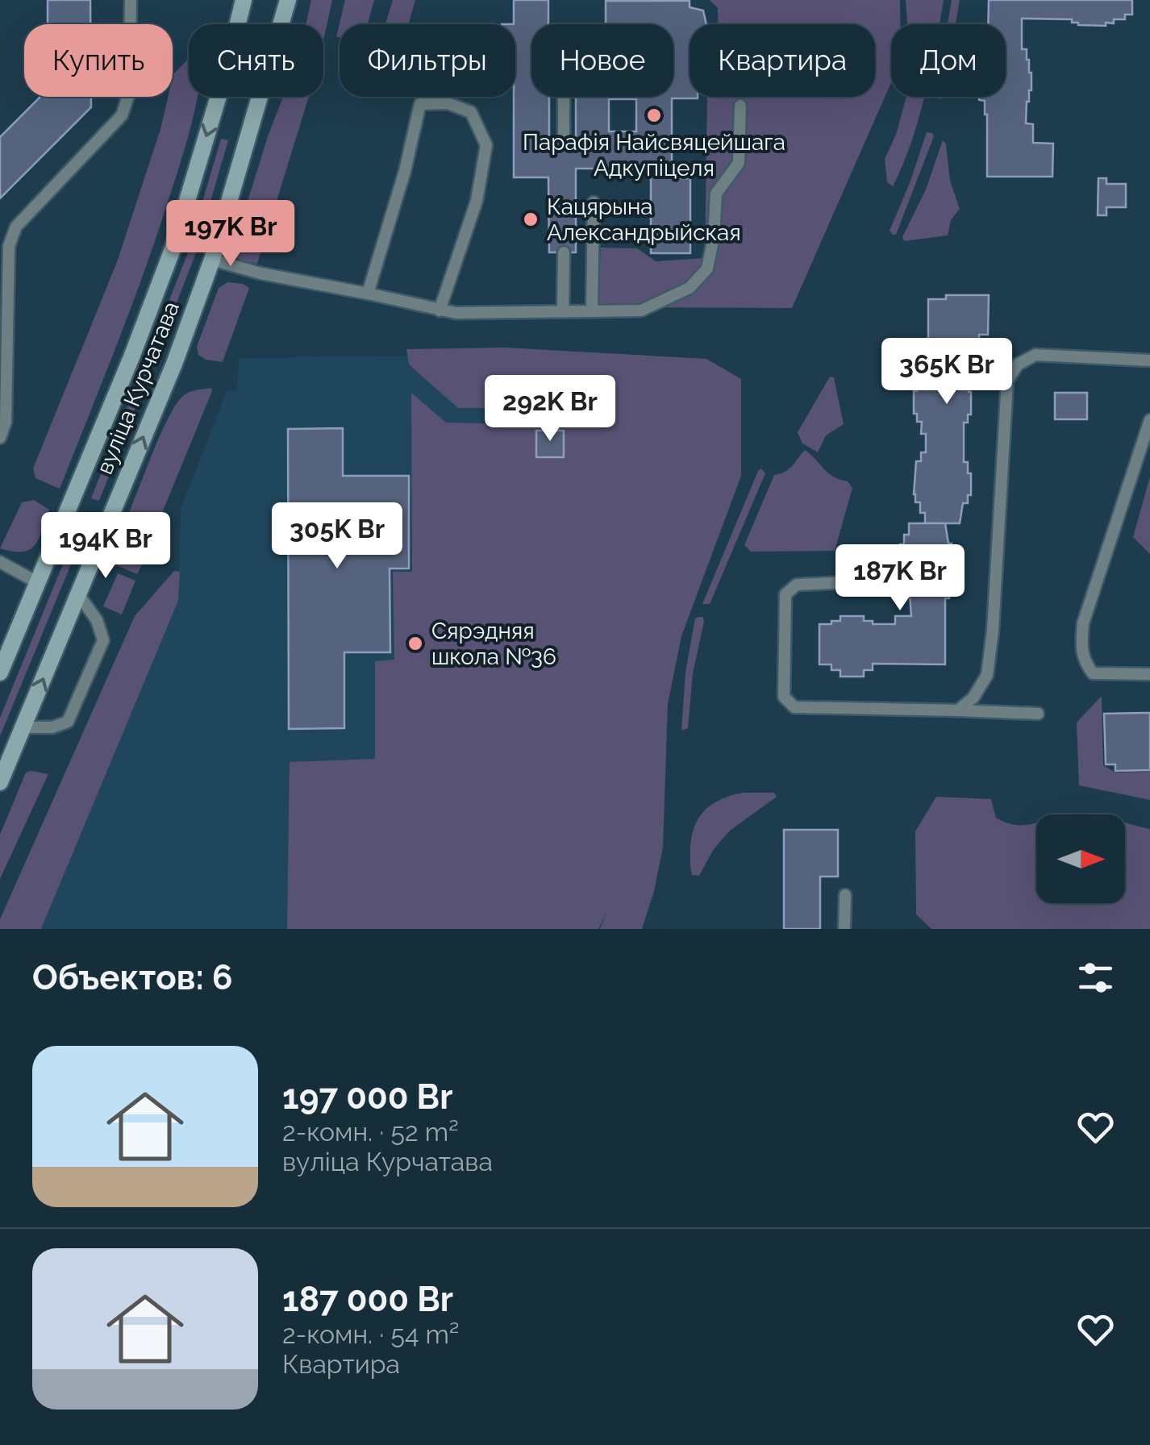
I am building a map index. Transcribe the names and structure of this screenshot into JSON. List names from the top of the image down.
{
  "streets": {
    "main road": ["вуліца Курчатава"]
  },
  "places": ["Парафія Найсвяцейшага Адкупіцеля", "Кацярына Александрыйская", "Сярэдняя школа №36"],
  "north": "right",
  "page": {
    "chip": [
      "Купить",
      "Снять",
      "Фильтры",
      "Новое",
      "Квартира",
      "Дом"
    ],
    "price": [
      "197K Br",
      "365K Br",
      "292K Br",
      "305K Br",
      "194K Br",
      "187K Br"
    ],
    "heading": "Объектов: 6",
    "list": [
      {
        "name": "197 000 Br",
        "note": "2-комн. · 52 m² · вуліца Курчатава"
      },
      {
        "name": "187 000 Br",
        "note": "2-комн. · 54 m² · Квартира"
      }
    ]
  }
}
